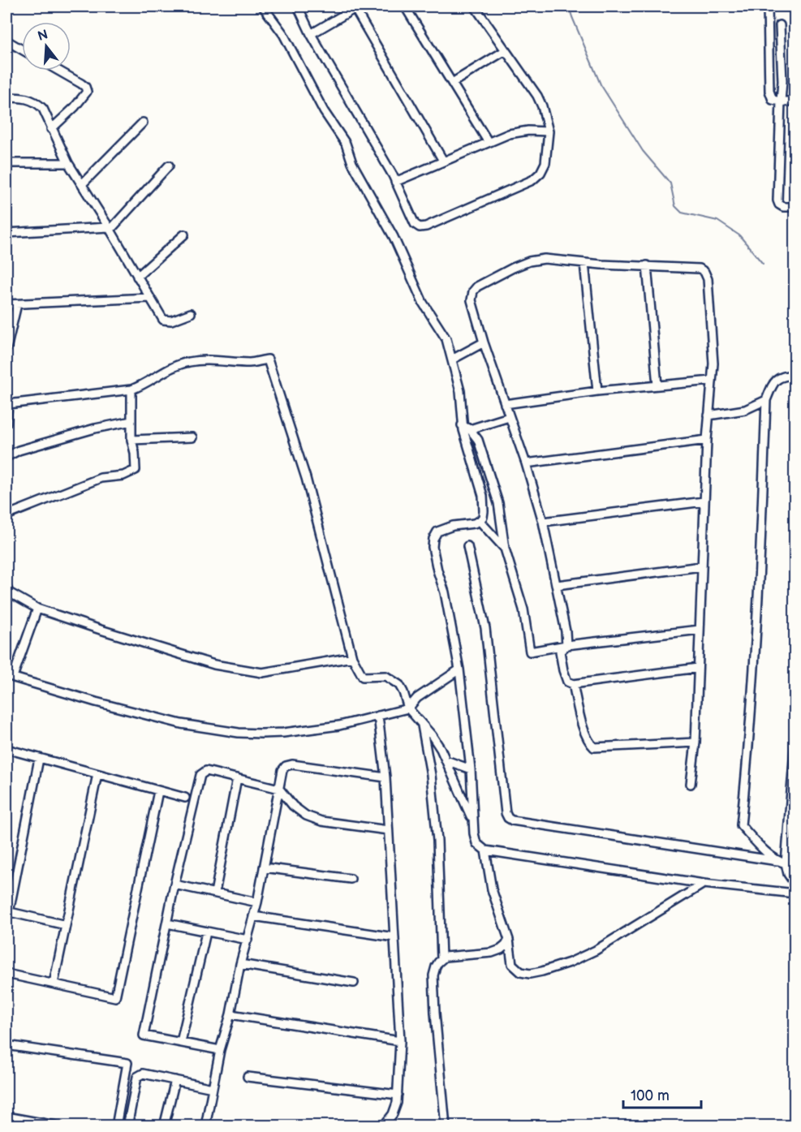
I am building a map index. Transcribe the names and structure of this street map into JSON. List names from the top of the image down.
{
  "scale_bar": "100 m",
  "north": "top"
}
